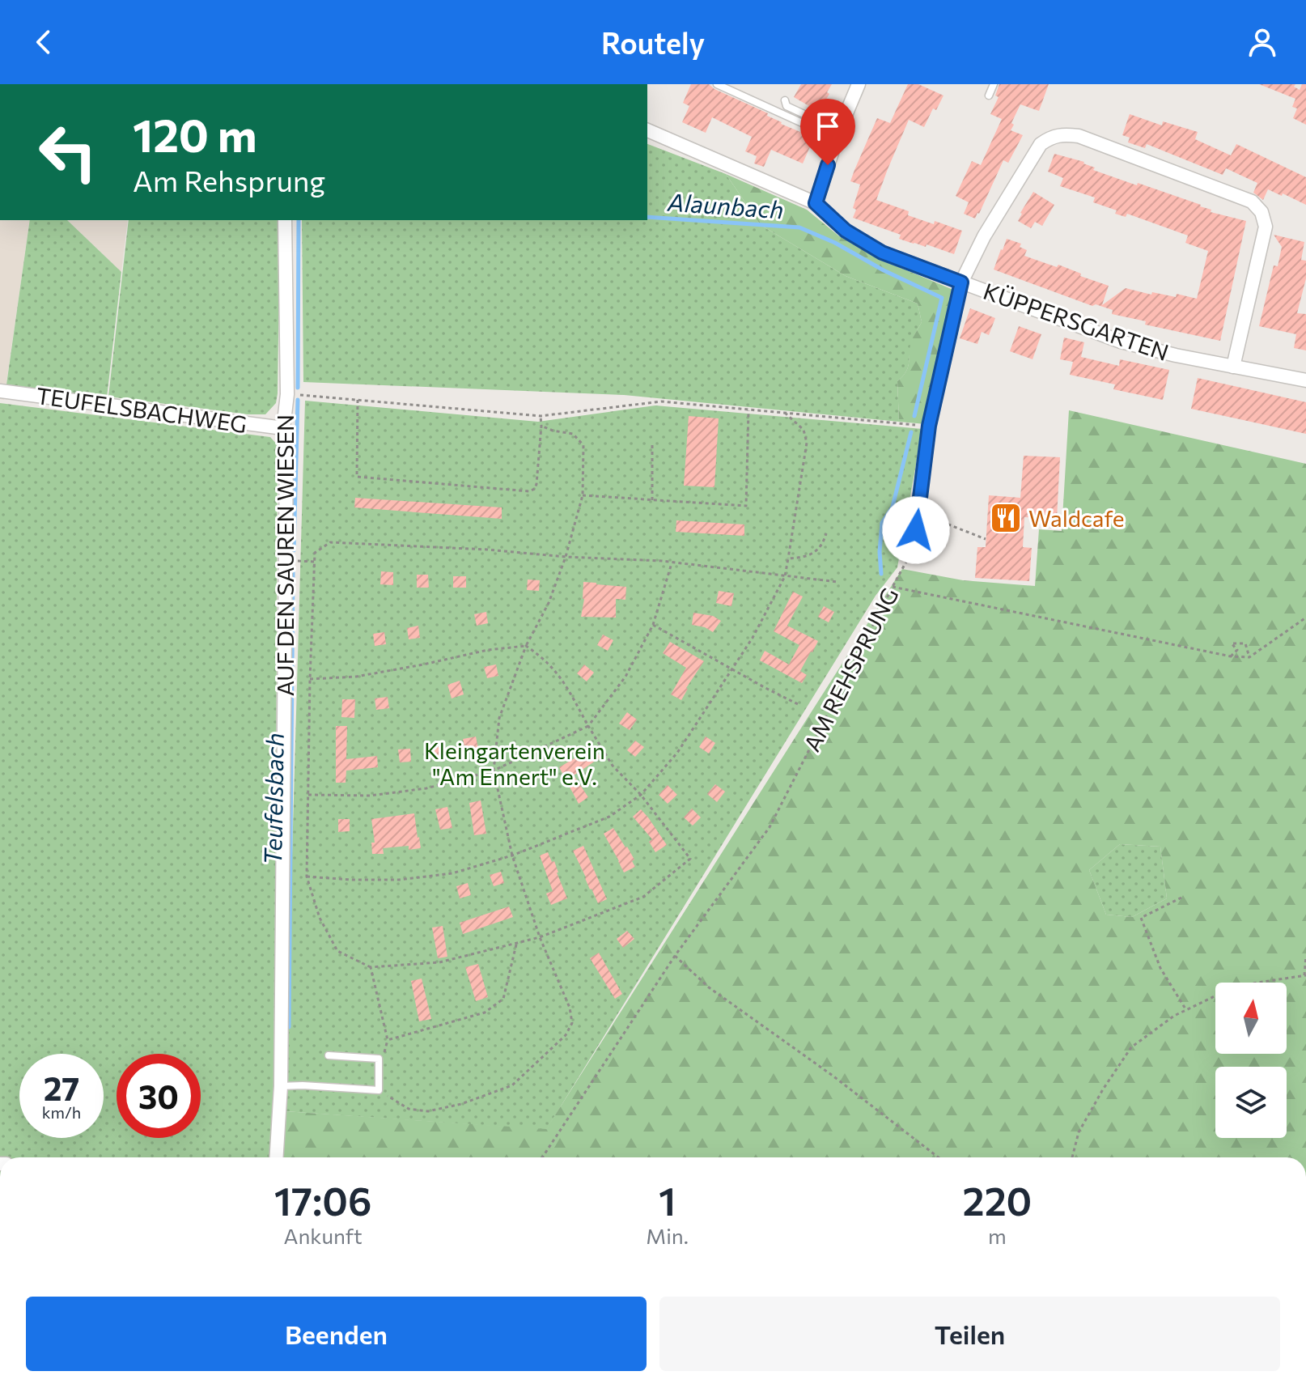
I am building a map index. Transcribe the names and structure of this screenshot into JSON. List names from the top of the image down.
{
  "streets": {
    "street": ["KÜPPERSGARTEN", "TEUFELSBACHWEG", "AUF DEN SAUREN WIESEN"],
    "path": ["AM REHSPRUNG"]
  },
  "crossings": [
    ["TEUFELSBACHWEG", "AUF DEN SAUREN WIESEN"]
  ],
  "water": ["Alaunbach", "Teufelsbach"],
  "parks": ["Kleingartenverein \"Am Ennert\" e.V."],
  "places": {
    "restaurant": ["Waldcafe"]
  },
  "north": "top",
  "page": {
    "header": "Routely",
    "turn": ["120 m", "Am Rehsprung"],
    "speed": "27 km/h",
    "limit": "30",
    "eta": [
      "17:06",
      "Ankunft",
      "1",
      "Min.",
      "220",
      "m"
    ],
    "buttons": ["Beenden", "Teilen"]
  }
}
